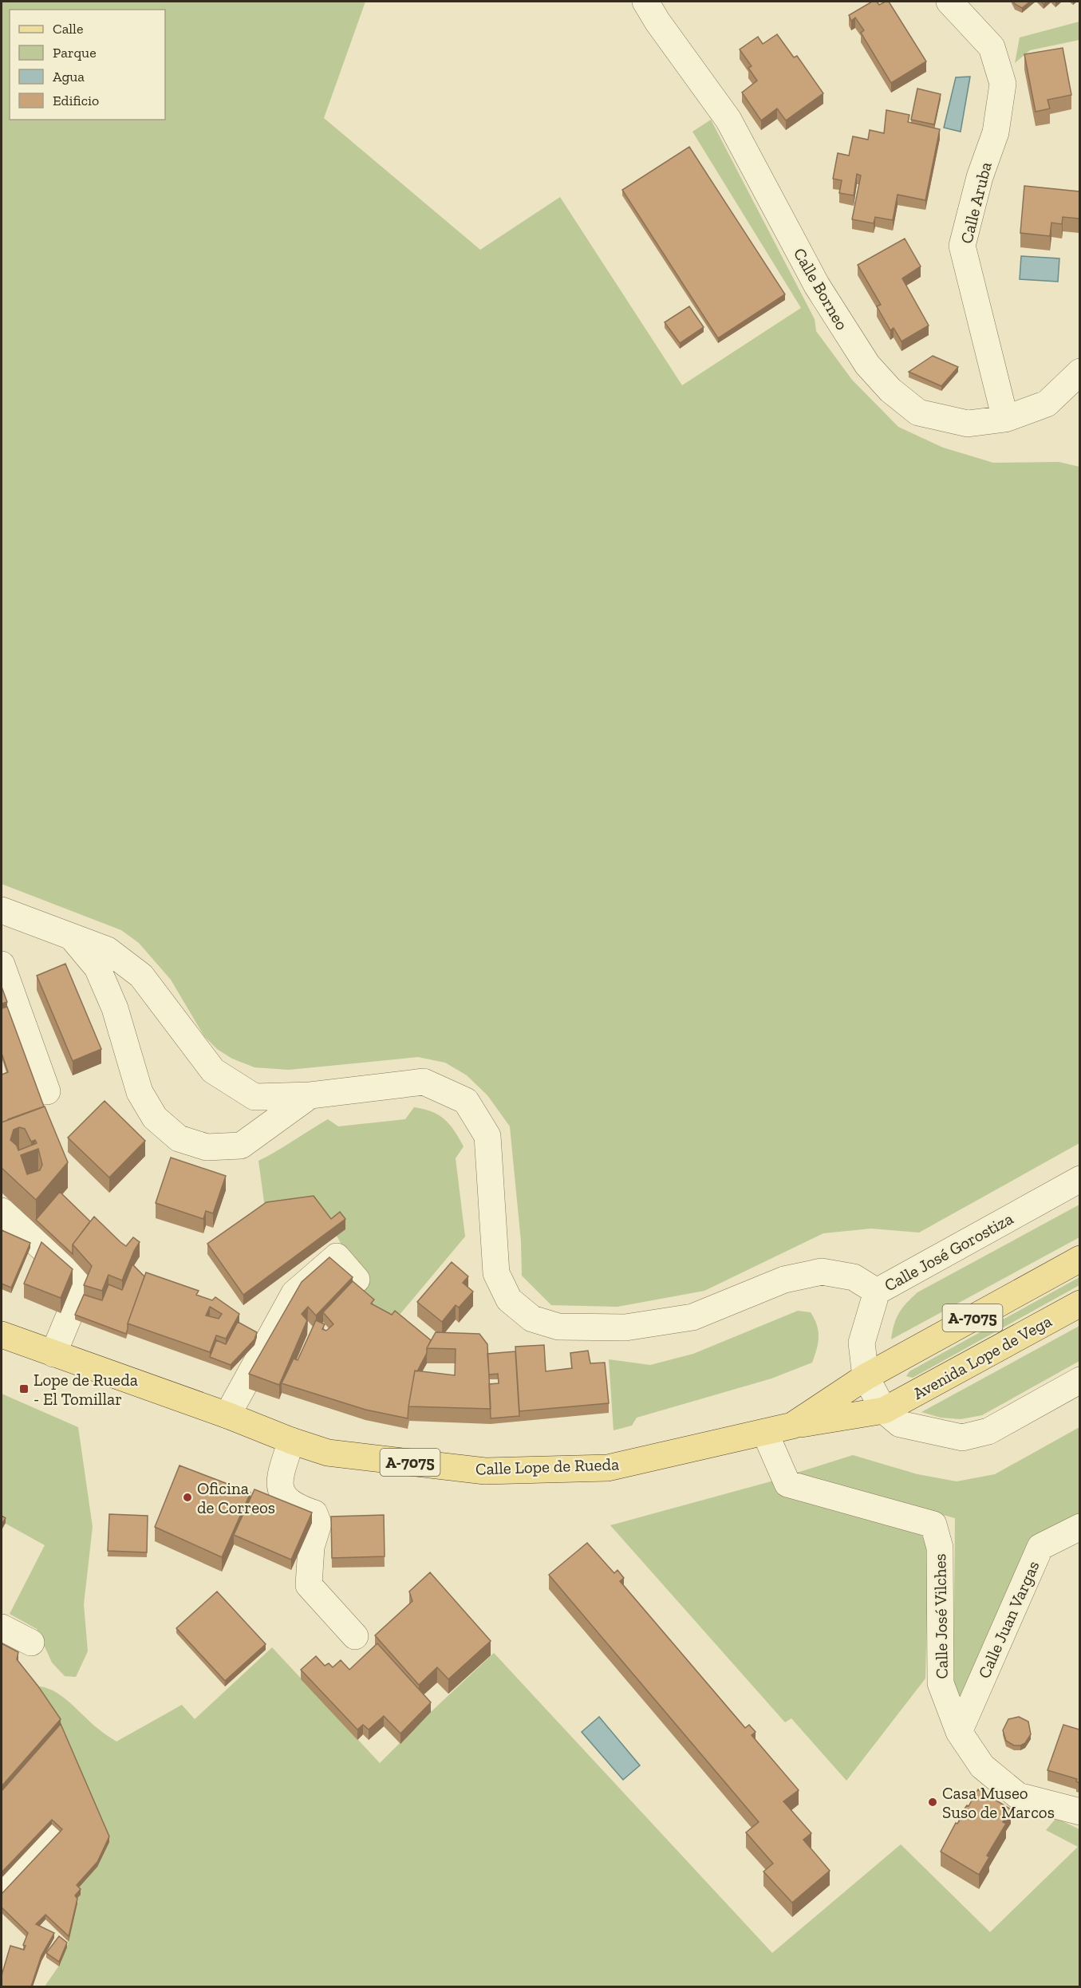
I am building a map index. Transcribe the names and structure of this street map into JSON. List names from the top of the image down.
{
  "streets": {
    "main road": ["A-7075", "Avenida Lope de Vega", "Calle Lope de Rueda"],
    "street": [
      "Calle Aruba",
      "Calle Borneo",
      "Calle José Gorostiza",
      "Calle José Vilches",
      "Calle Juan Vargas"
    ]
  },
  "crossings": [
    ["Calle Aruba", "Calle Borneo"],
    ["A-7075", "Calle Lope de Rueda"],
    ["Avenida Lope de Vega", "Calle Lope de Rueda"],
    ["Calle Lope de Rueda", "Calle José Vilches"],
    ["Calle José Vilches", "Calle Juan Vargas"]
  ],
  "places": {
    "transit": ["Lope de Rueda - El Tomillar"],
    "other": ["Oficina de Correos", "Casa Museo Suso de Marcos"]
  },
  "legend": [
    "Calle",
    "Parque",
    "Agua",
    "Edificio"
  ]
}
